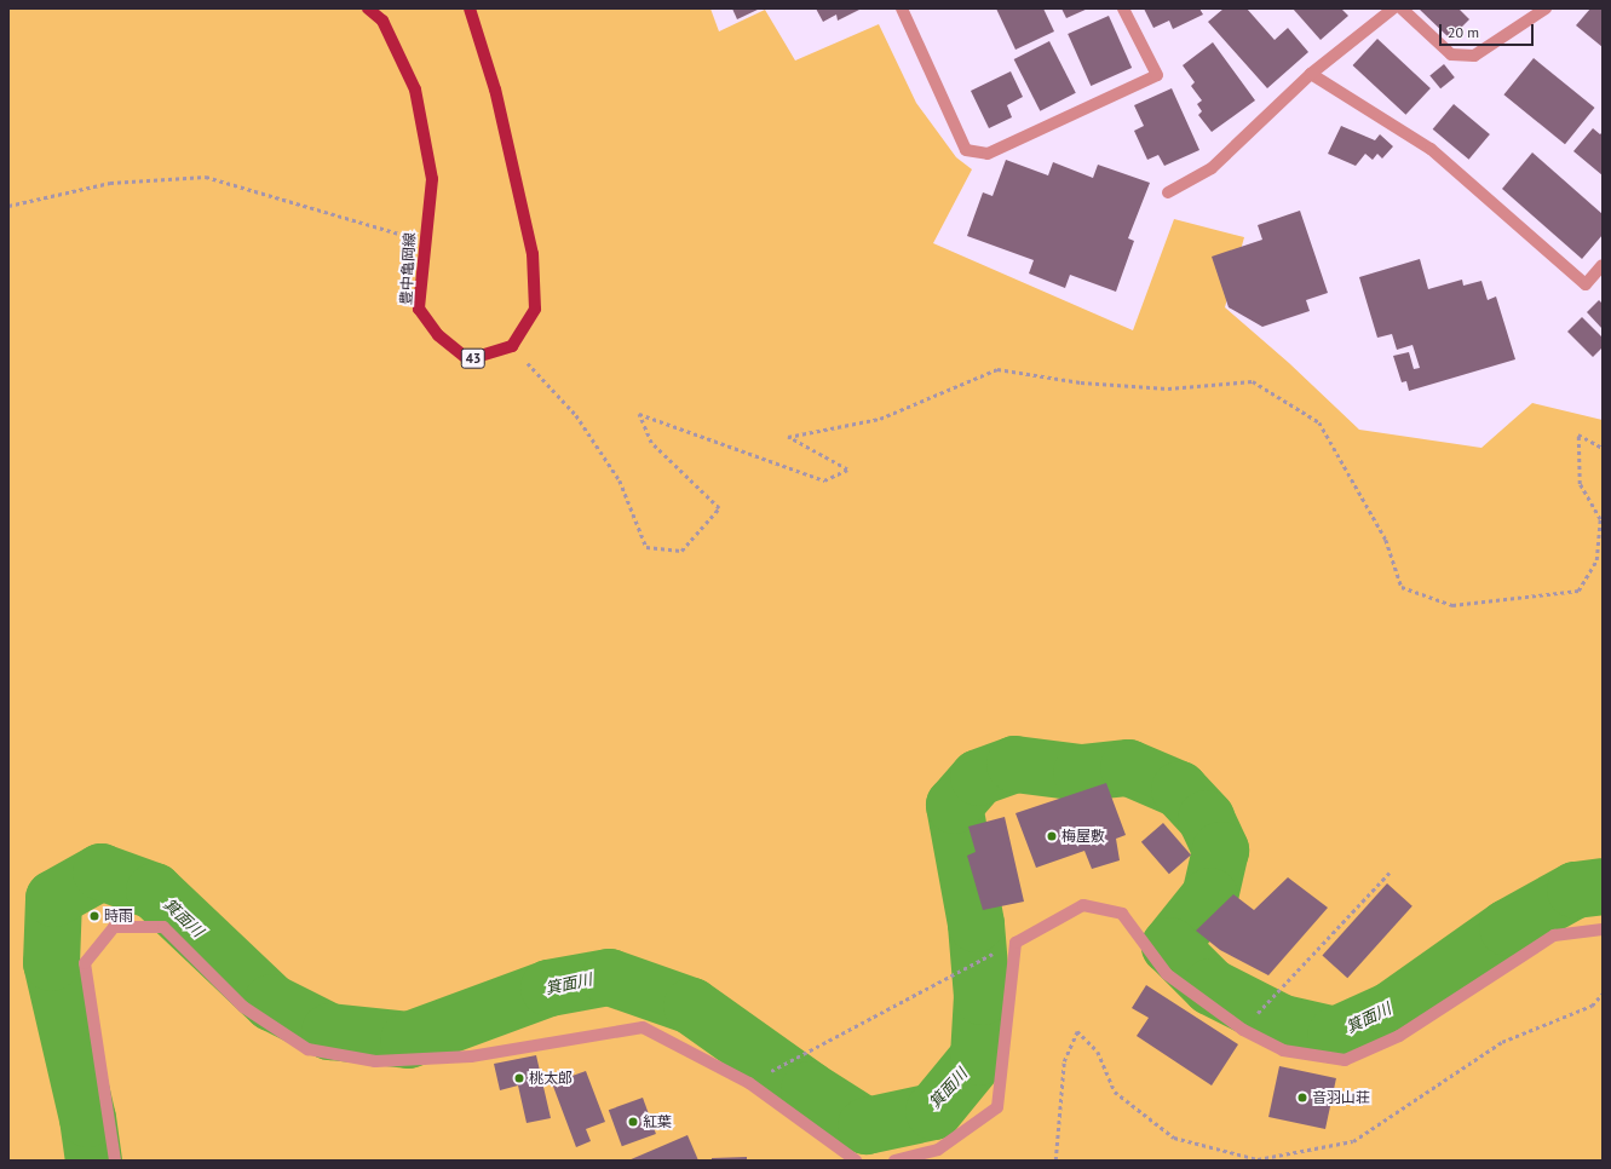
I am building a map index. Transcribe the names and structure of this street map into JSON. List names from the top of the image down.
{
  "streets": {
    "main road": ["豊中亀岡線", "43"]
  },
  "water": ["箕面川"],
  "places": [
    "梅屋敷",
    "時雨",
    "桃太郎",
    "音羽山荘",
    "紅葉"
  ],
  "scale_bar": "20 m"
}
